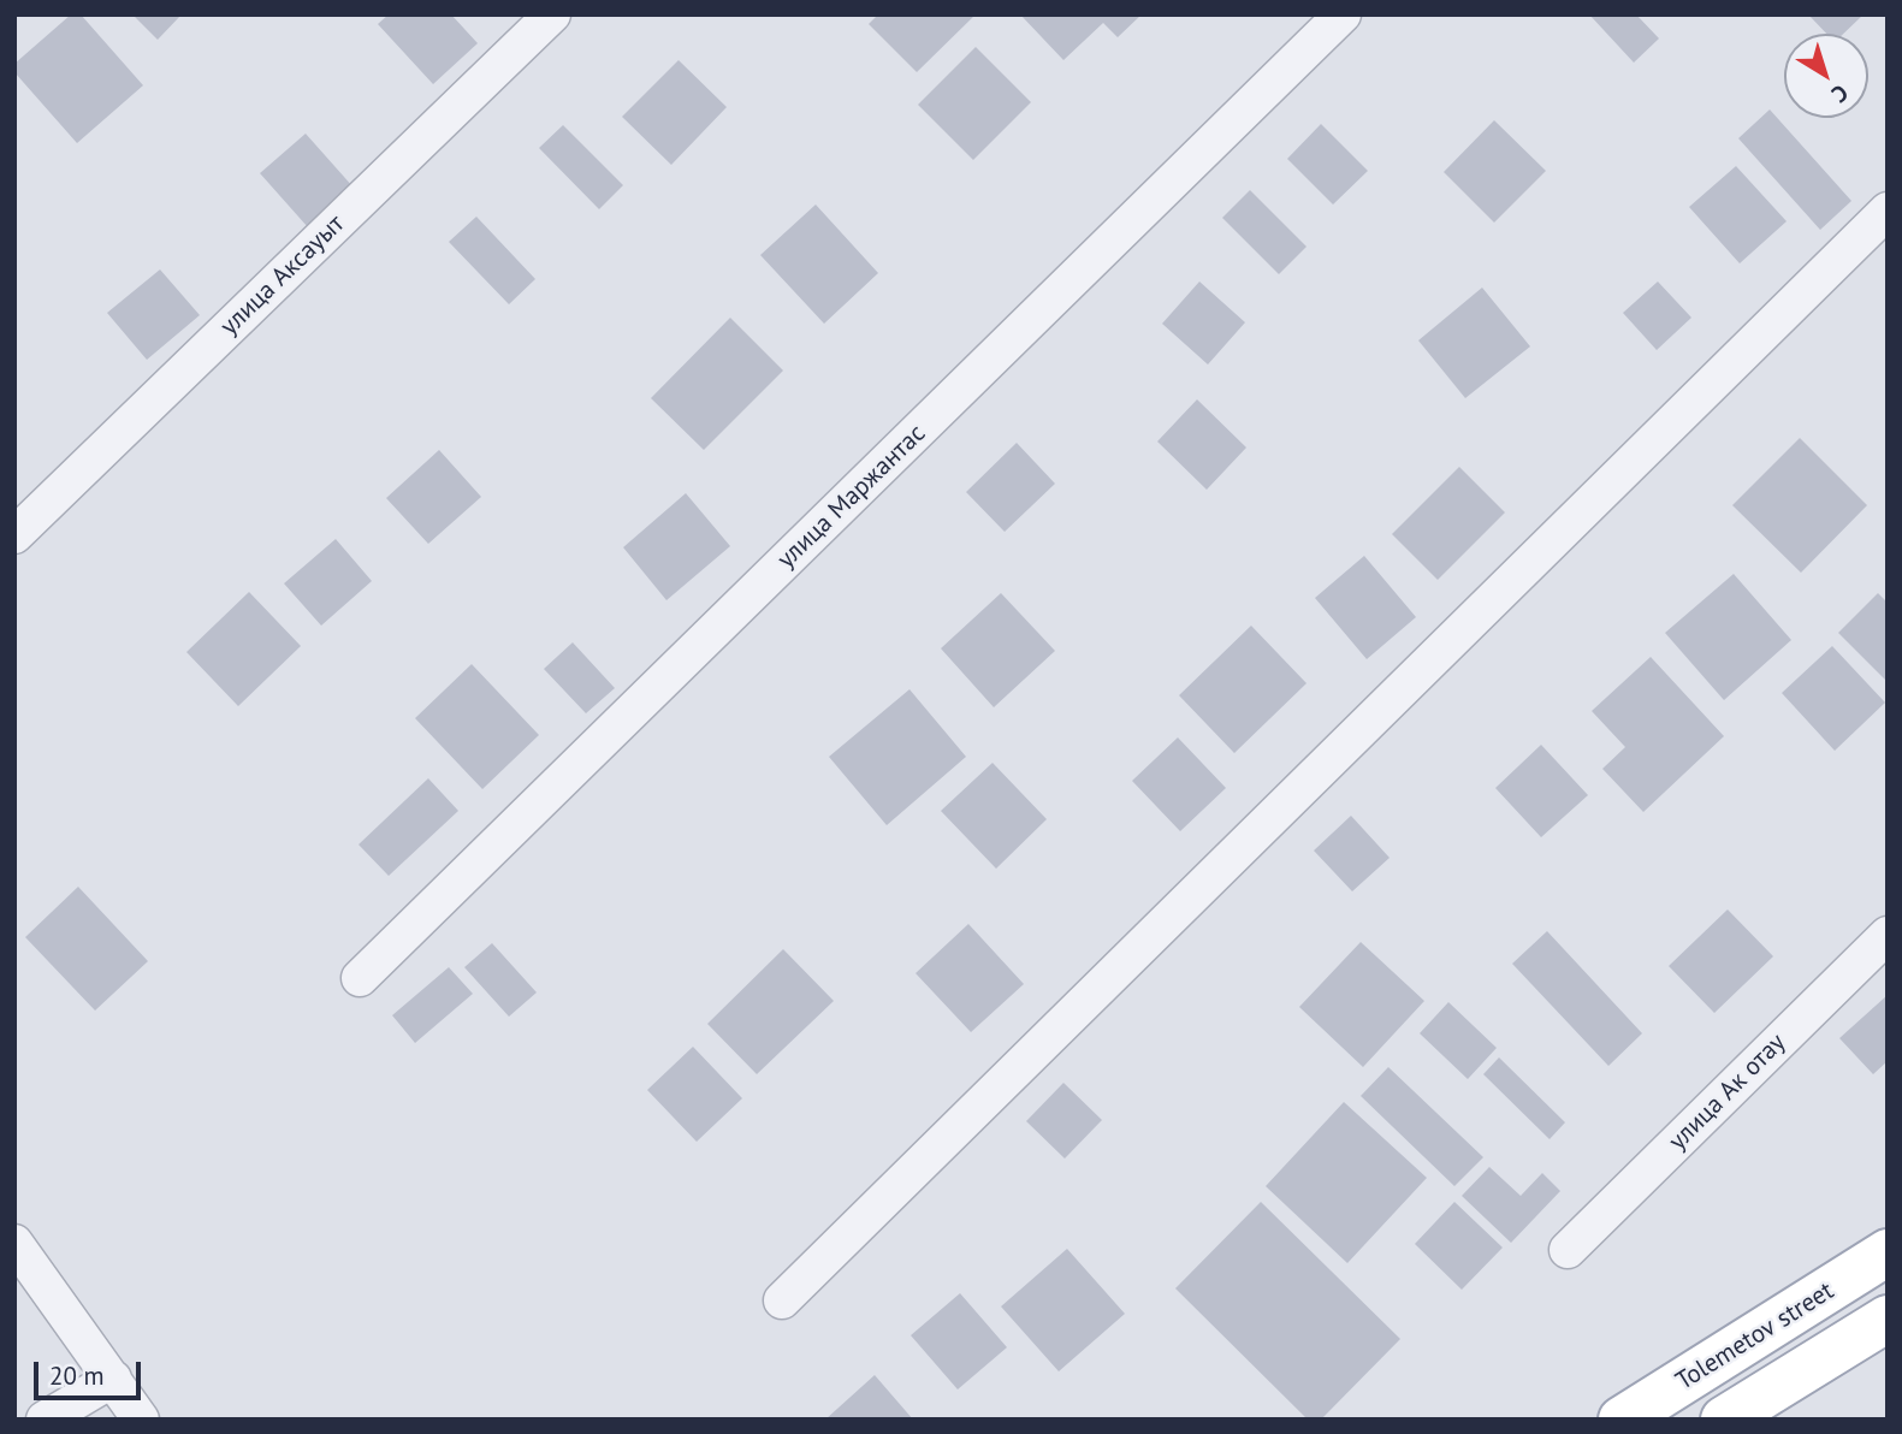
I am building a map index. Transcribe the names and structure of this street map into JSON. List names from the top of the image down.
{
  "streets": {
    "main road": ["Tolemetov street"],
    "street": ["улица Аксауыт", "улица Маржантас", "улица Ак отау"]
  },
  "scale_bar": "20 m",
  "north": "bottom right"
}
